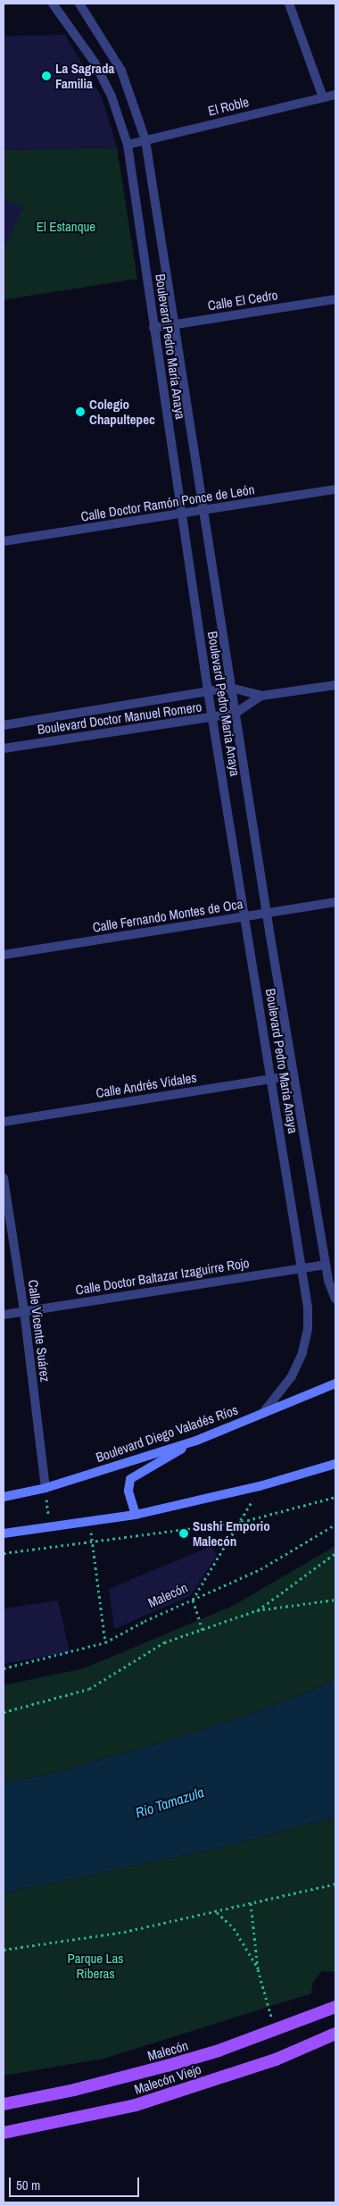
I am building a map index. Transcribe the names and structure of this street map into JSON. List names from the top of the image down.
{
  "streets": {
    "main road": ["Boulevard Diego Valadés Ríos", "Malecón", "Malecón Viejo"],
    "street": [
      "El Roble",
      "Calle El Cedro",
      "Boulevard Pedro María Anaya",
      "Calle Doctor Ramón Ponce de León",
      "Boulevard Doctor Manuel Romero",
      "Calle Fernando Montes de Oca",
      "Calle Andrés Vidales",
      "Calle Doctor Baltazar Izaguirre Rojo",
      "Calle Vicente Suárez"
    ]
  },
  "crossings": [
    ["El Roble", "Boulevard Pedro María Anaya"],
    ["Calle El Cedro", "Boulevard Pedro María Anaya"],
    ["Boulevard Pedro María Anaya", "Calle Doctor Ramón Ponce de León"],
    ["Boulevard Pedro María Anaya", "Boulevard Doctor Manuel Romero"],
    ["Boulevard Pedro María Anaya", "Calle Fernando Montes de Oca"],
    ["Boulevard Pedro María Anaya", "Calle Andrés Vidales"],
    ["Boulevard Pedro María Anaya", "Calle Doctor Baltazar Izaguirre Rojo"],
    ["Boulevard Pedro María Anaya", "Boulevard Diego Valadés Ríos"],
    ["Calle Doctor Baltazar Izaguirre Rojo", "Calle Vicente Suárez"],
    ["Calle Vicente Suárez", "Boulevard Diego Valadés Ríos"]
  ],
  "water": ["Río Tamazula"],
  "parks": ["El Estanque", "Parque Las Riberas"],
  "places": ["La Sagrada Familia", "Colegio Chapultepec", "Sushi Emporio Malecón"],
  "scale_bar": "50 m"
}
